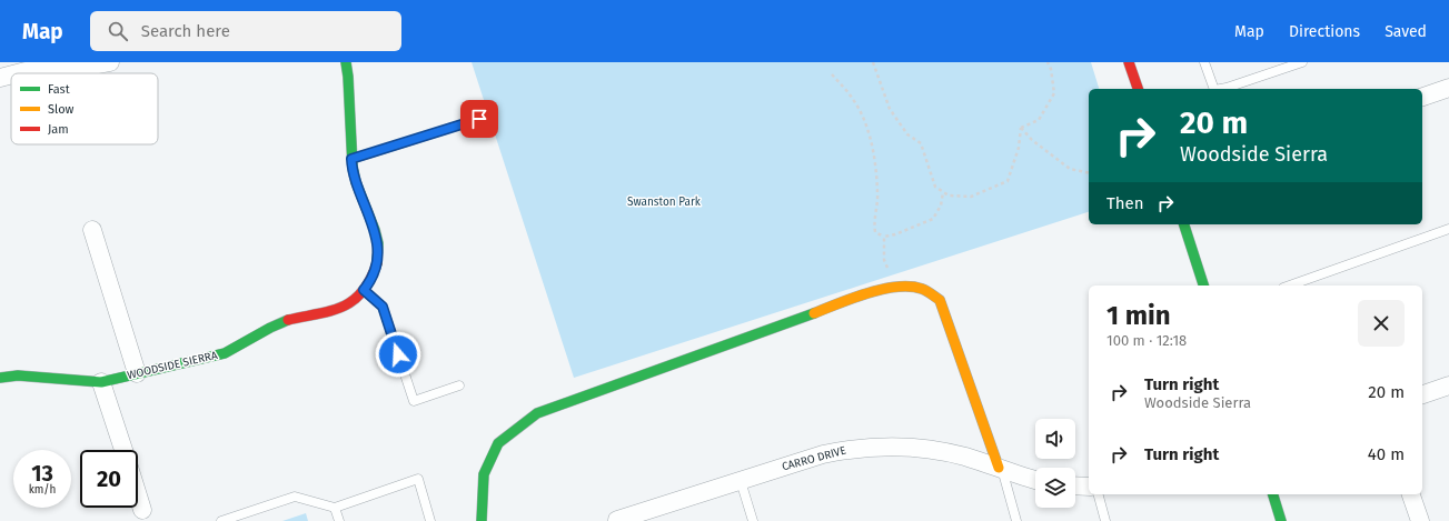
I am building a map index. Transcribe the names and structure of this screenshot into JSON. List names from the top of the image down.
{
  "streets": {
    "street": ["WOODSIDE SIERRA", "CARRO DRIVE"]
  },
  "parks": ["Swanston Park"],
  "legend": ["Fast", "Slow", "Jam"],
  "page": {
    "header": "Map",
    "search": "Search here",
    "nav": ["Map", "Directions", "Saved"],
    "turn": ["20 m", "Woodside Sierra"],
    "then": "Then",
    "heading": ["1 min", "100 m · 12:18"],
    "list": [
      {
        "name": "Turn right",
        "note": "Woodside Sierra",
        "value": "20 m"
      },
      {
        "name": "Turn right",
        "value": "40 m"
      }
    ],
    "speed": "13 km/h",
    "limit": "20"
  }
}
